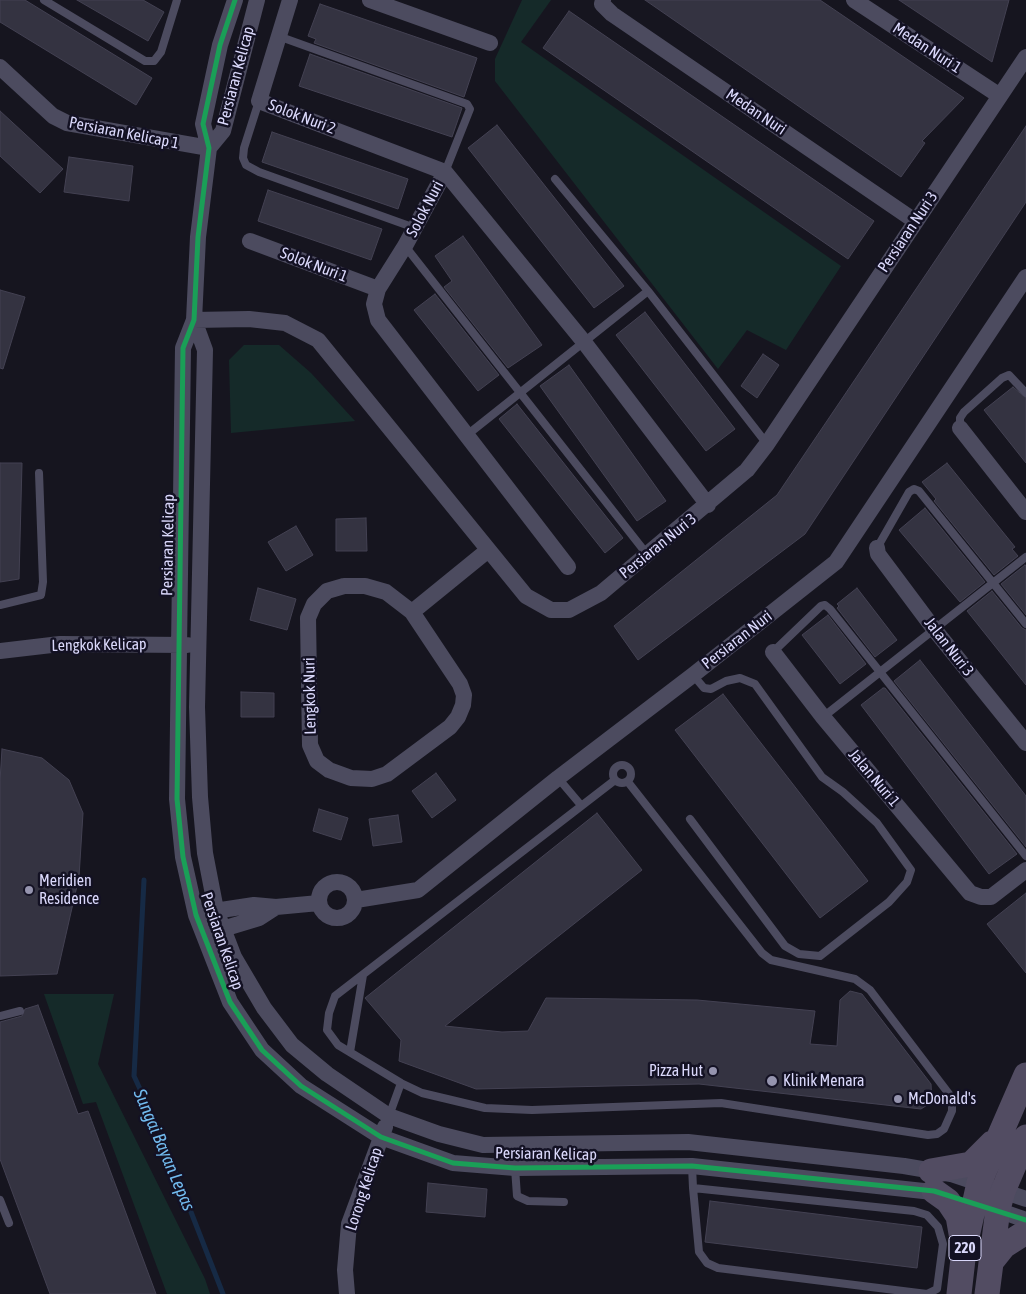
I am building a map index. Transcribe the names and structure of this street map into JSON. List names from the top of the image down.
{
  "streets": {
    "main road": ["220"],
    "street": [
      "Medan Nuri 1",
      "Persiaran Kelicap",
      "Medan Nuri",
      "Solok Nuri 2",
      "Persiaran Kelicap 1",
      "Solok Nuri",
      "Persiaran Nuri 3",
      "Solok Nuri 1",
      "Persiaran Nuri",
      "Lengkok Kelicap",
      "Jalan Nuri 3",
      "Lengkok Nuri",
      "Jalan Nuri 1",
      "Lorong Kelicap"
    ]
  },
  "crossings": [
    ["Medan Nuri 1", "Persiaran Nuri 3"],
    ["Persiaran Kelicap", "Persiaran Kelicap 1"],
    ["Persiaran Kelicap", "Persiaran Nuri 3"],
    ["Persiaran Kelicap", "Lengkok Kelicap"],
    ["Persiaran Kelicap", "Lorong Kelicap"],
    ["Persiaran Kelicap", "220"],
    ["Medan Nuri", "Persiaran Nuri 3"],
    ["Solok Nuri 2", "Solok Nuri"],
    ["Solok Nuri", "Persiaran Nuri 3"],
    ["Solok Nuri", "Solok Nuri 1"]
  ],
  "water": ["Sungai Bayan Lepas"],
  "places": [
    "Meridien Residence",
    "Pizza Hut",
    "Klinik Menara",
    "McDonald's"
  ]
}
